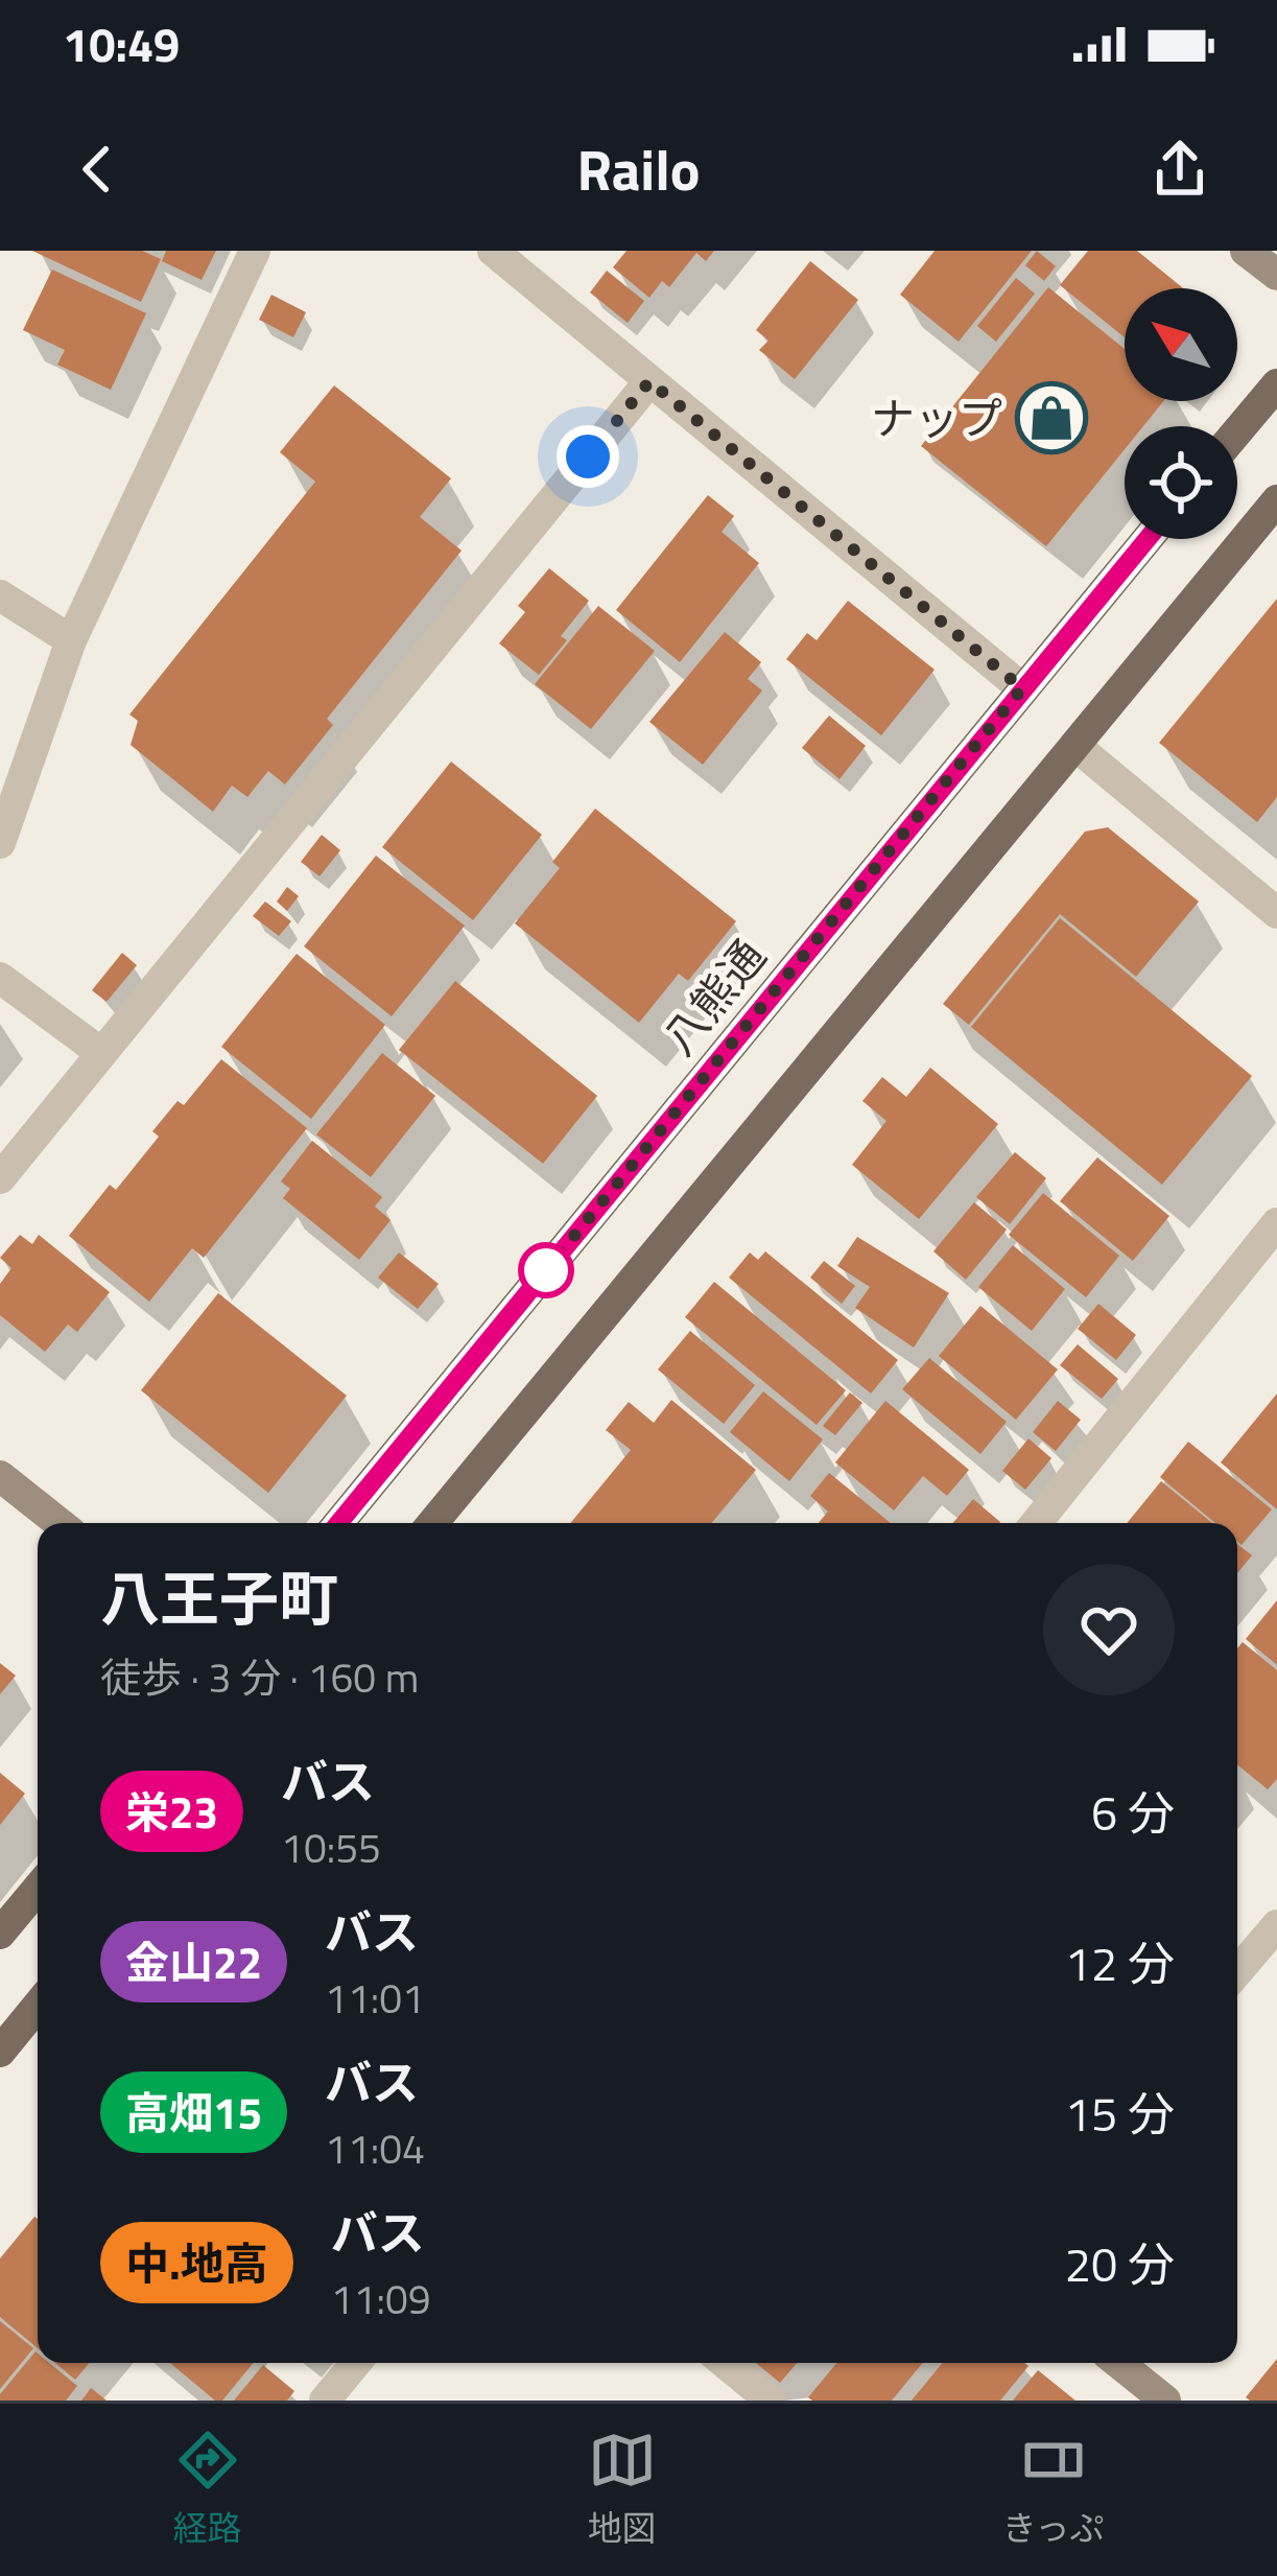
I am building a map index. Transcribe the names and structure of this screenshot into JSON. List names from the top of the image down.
{
  "streets": {
    "main road": ["八熊通"]
  },
  "places": {
    "shop": ["ナップ"]
  },
  "lines": ["bus line 栄23"],
  "north": "top left",
  "page": {
    "status": "10:49",
    "header": "Railo",
    "heading": ["八王子町", "徒歩 · 3 分 · 160 m"],
    "list": [
      {
        "mark": "栄23",
        "name": "バス",
        "note": "10:55",
        "value": "6 分"
      },
      {
        "mark": "金山22",
        "name": "バス",
        "note": "11:01",
        "value": "12 分"
      },
      {
        "mark": "高畑15",
        "name": "バス",
        "note": "11:04",
        "value": "15 分"
      },
      {
        "mark": "中.地高",
        "name": "バス",
        "note": "11:09",
        "value": "20 分"
      }
    ],
    "tabs": ["経路", "地図", "きっぷ"]
  }
}
